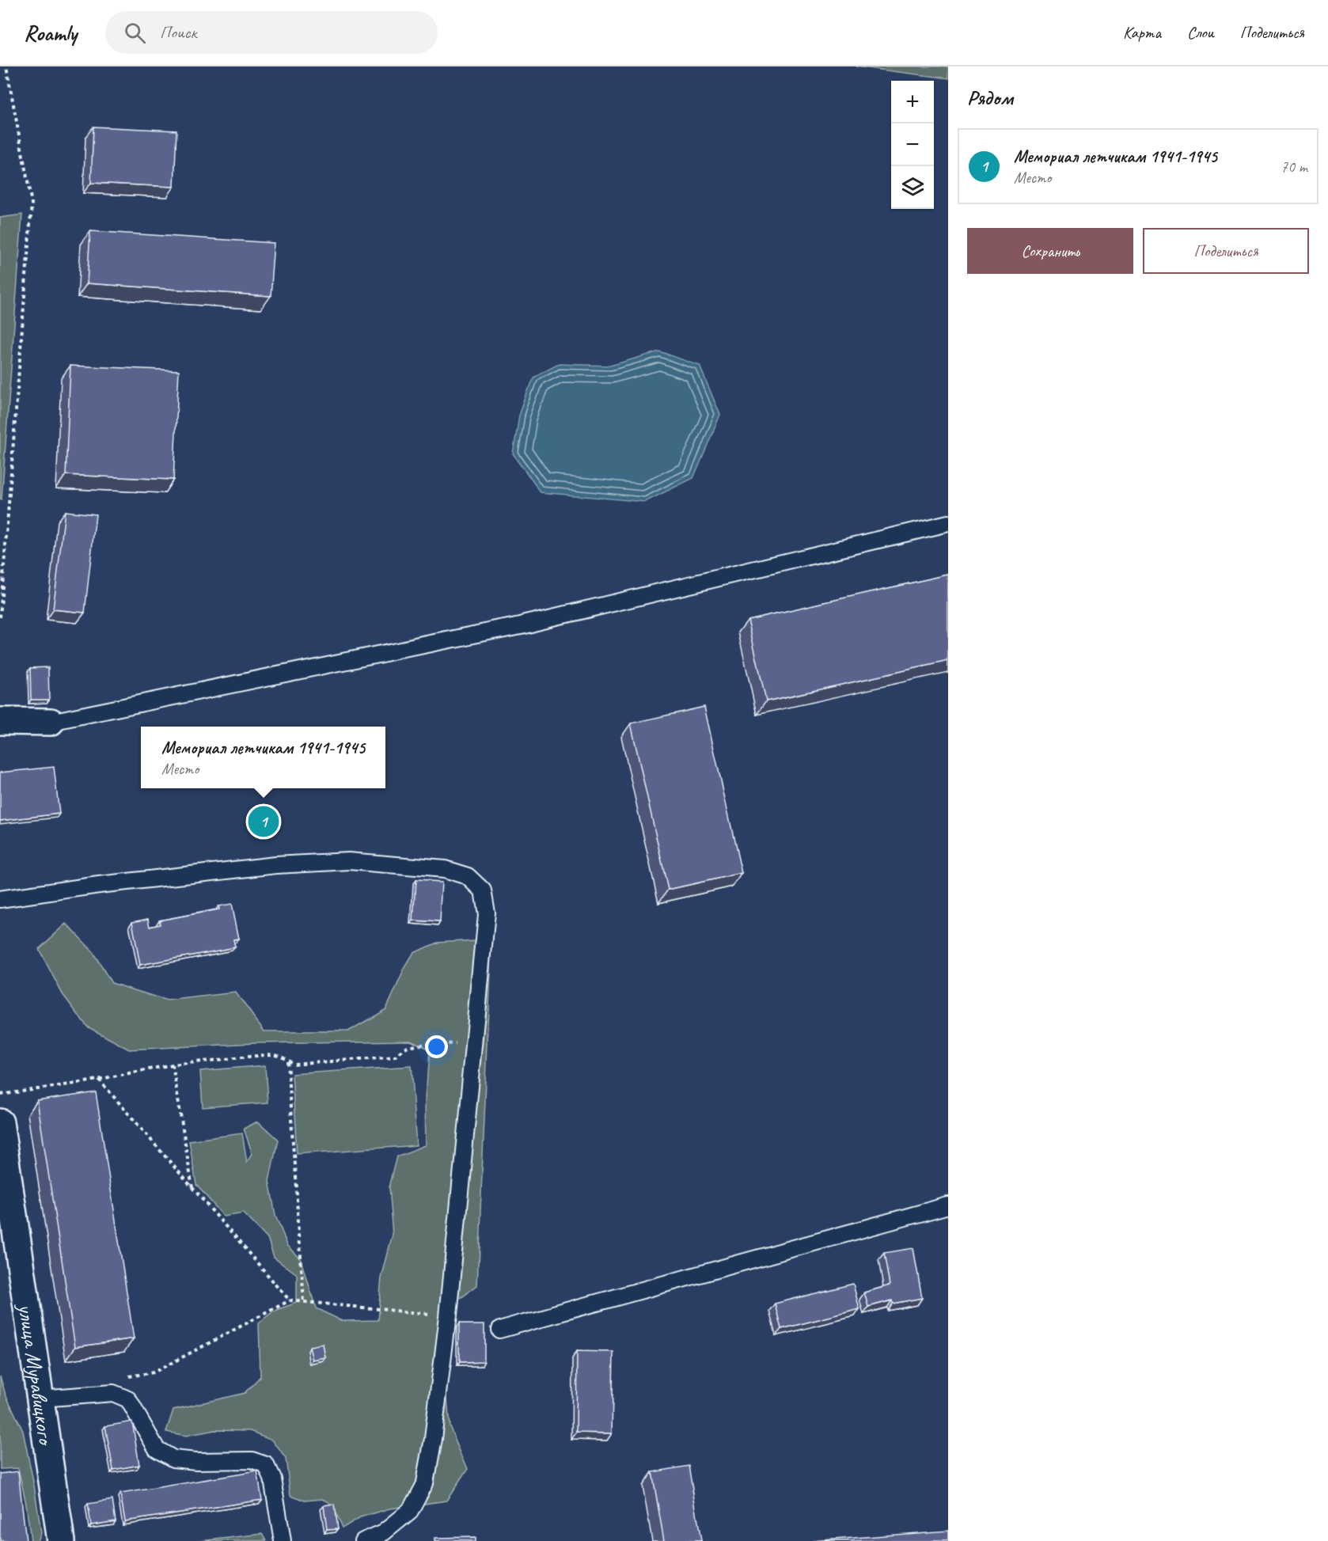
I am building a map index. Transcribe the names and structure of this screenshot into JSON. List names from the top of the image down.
{
  "streets": {
    "street": ["улица Муравицкого"]
  },
  "page": {
    "header": "Roamly",
    "search": "Поиск",
    "nav": ["Карта", "Слои", "Поделиться"],
    "heading": "Рядом",
    "map_buttons": ["+", "−"],
    "list": [
      {
        "mark": "1",
        "name": "Мемориал летчикам 1941-1945",
        "note": "Место",
        "value": "70 m"
      }
    ],
    "buttons": ["Сохранить", "Поделиться"],
    "popup": ["Мемориал летчикам 1941-1945", "Место"],
    "pins": "1"
  }
}
